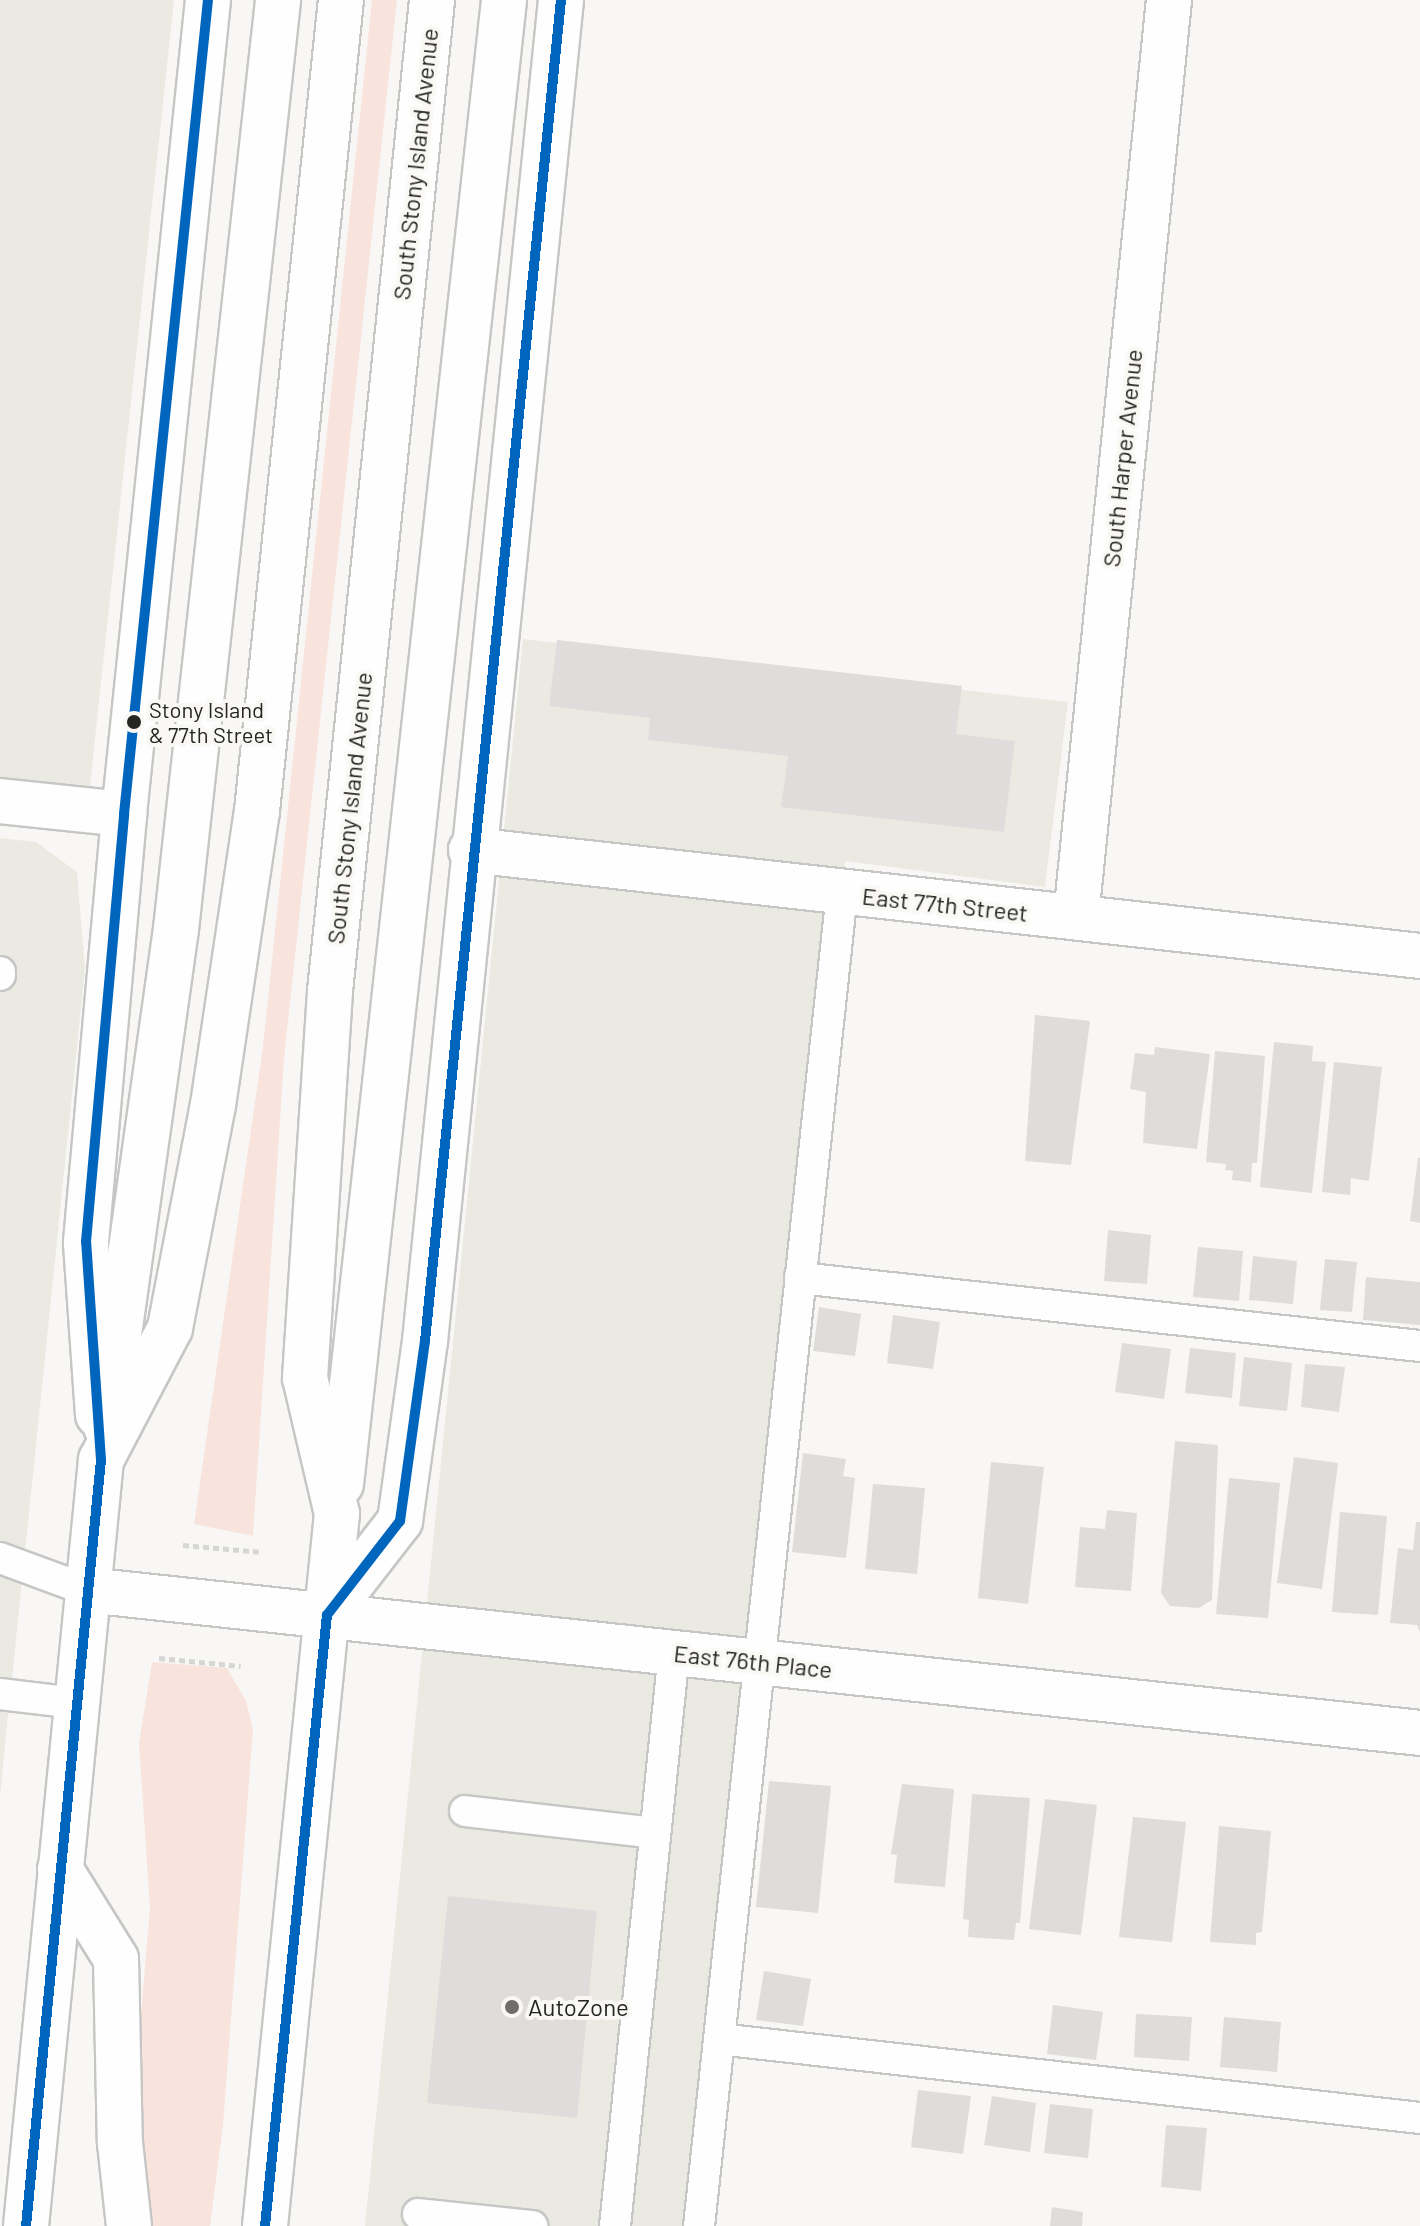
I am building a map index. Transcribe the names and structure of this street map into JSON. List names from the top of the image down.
{
  "streets": {
    "main road": [
      "South Stony Island Avenue",
      "South Harper Avenue",
      "East 77th Street",
      "East 76th Place"
    ]
  },
  "crossings": [
    ["South Stony Island Avenue", "East 76th Place"],
    ["South Harper Avenue", "East 77th Street"]
  ],
  "places": ["Stony Island & 77th Street", "AutoZone"]
}
